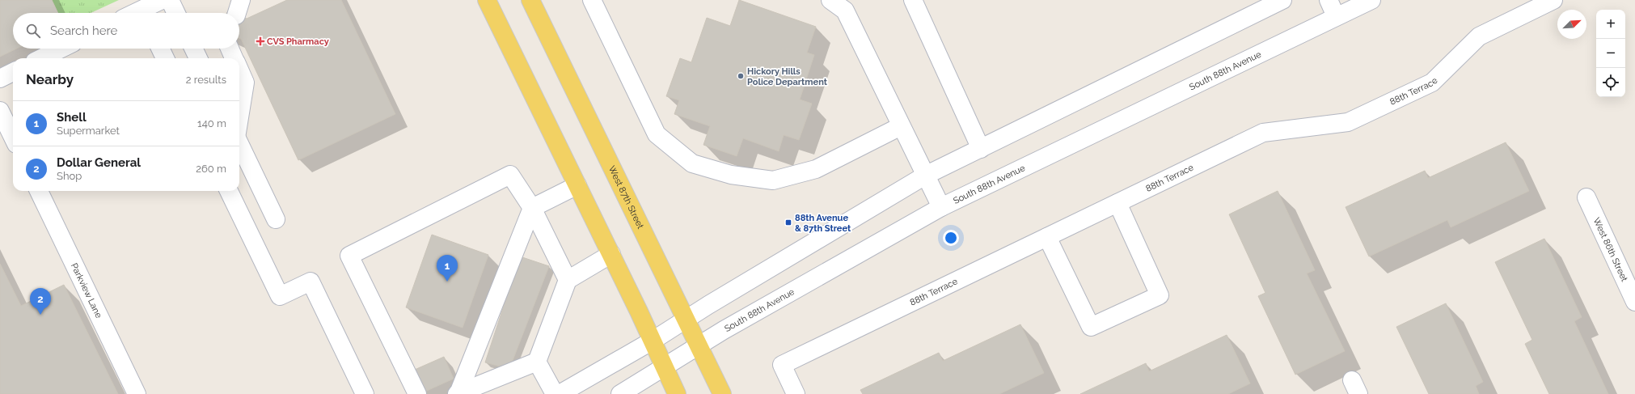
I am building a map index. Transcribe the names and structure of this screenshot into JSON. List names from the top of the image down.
{
  "streets": {
    "main road": ["West 87th Street"],
    "street": [
      "South 88th Avenue",
      "88th Terrace",
      "West 86th Street",
      "Parkview Lane"
    ]
  },
  "crossings": [
    ["South 88th Avenue", "West 87th Street"]
  ],
  "places": {
    "health": ["CVS Pharmacy"],
    "other": ["Hickory Hills Police Department"],
    "transit": ["88th Avenue & 87th Street"]
  },
  "north": "top right",
  "page": {
    "map_buttons": ["+", "−"],
    "search": "Search here",
    "heading": ["Nearby", "2 results"],
    "list": [
      {
        "mark": "1",
        "name": "Shell",
        "note": "Supermarket",
        "value": "140 m"
      },
      {
        "mark": "2",
        "name": "Dollar General",
        "note": "Shop",
        "value": "260 m"
      }
    ],
    "pins": ["1", "2"]
  }
}
